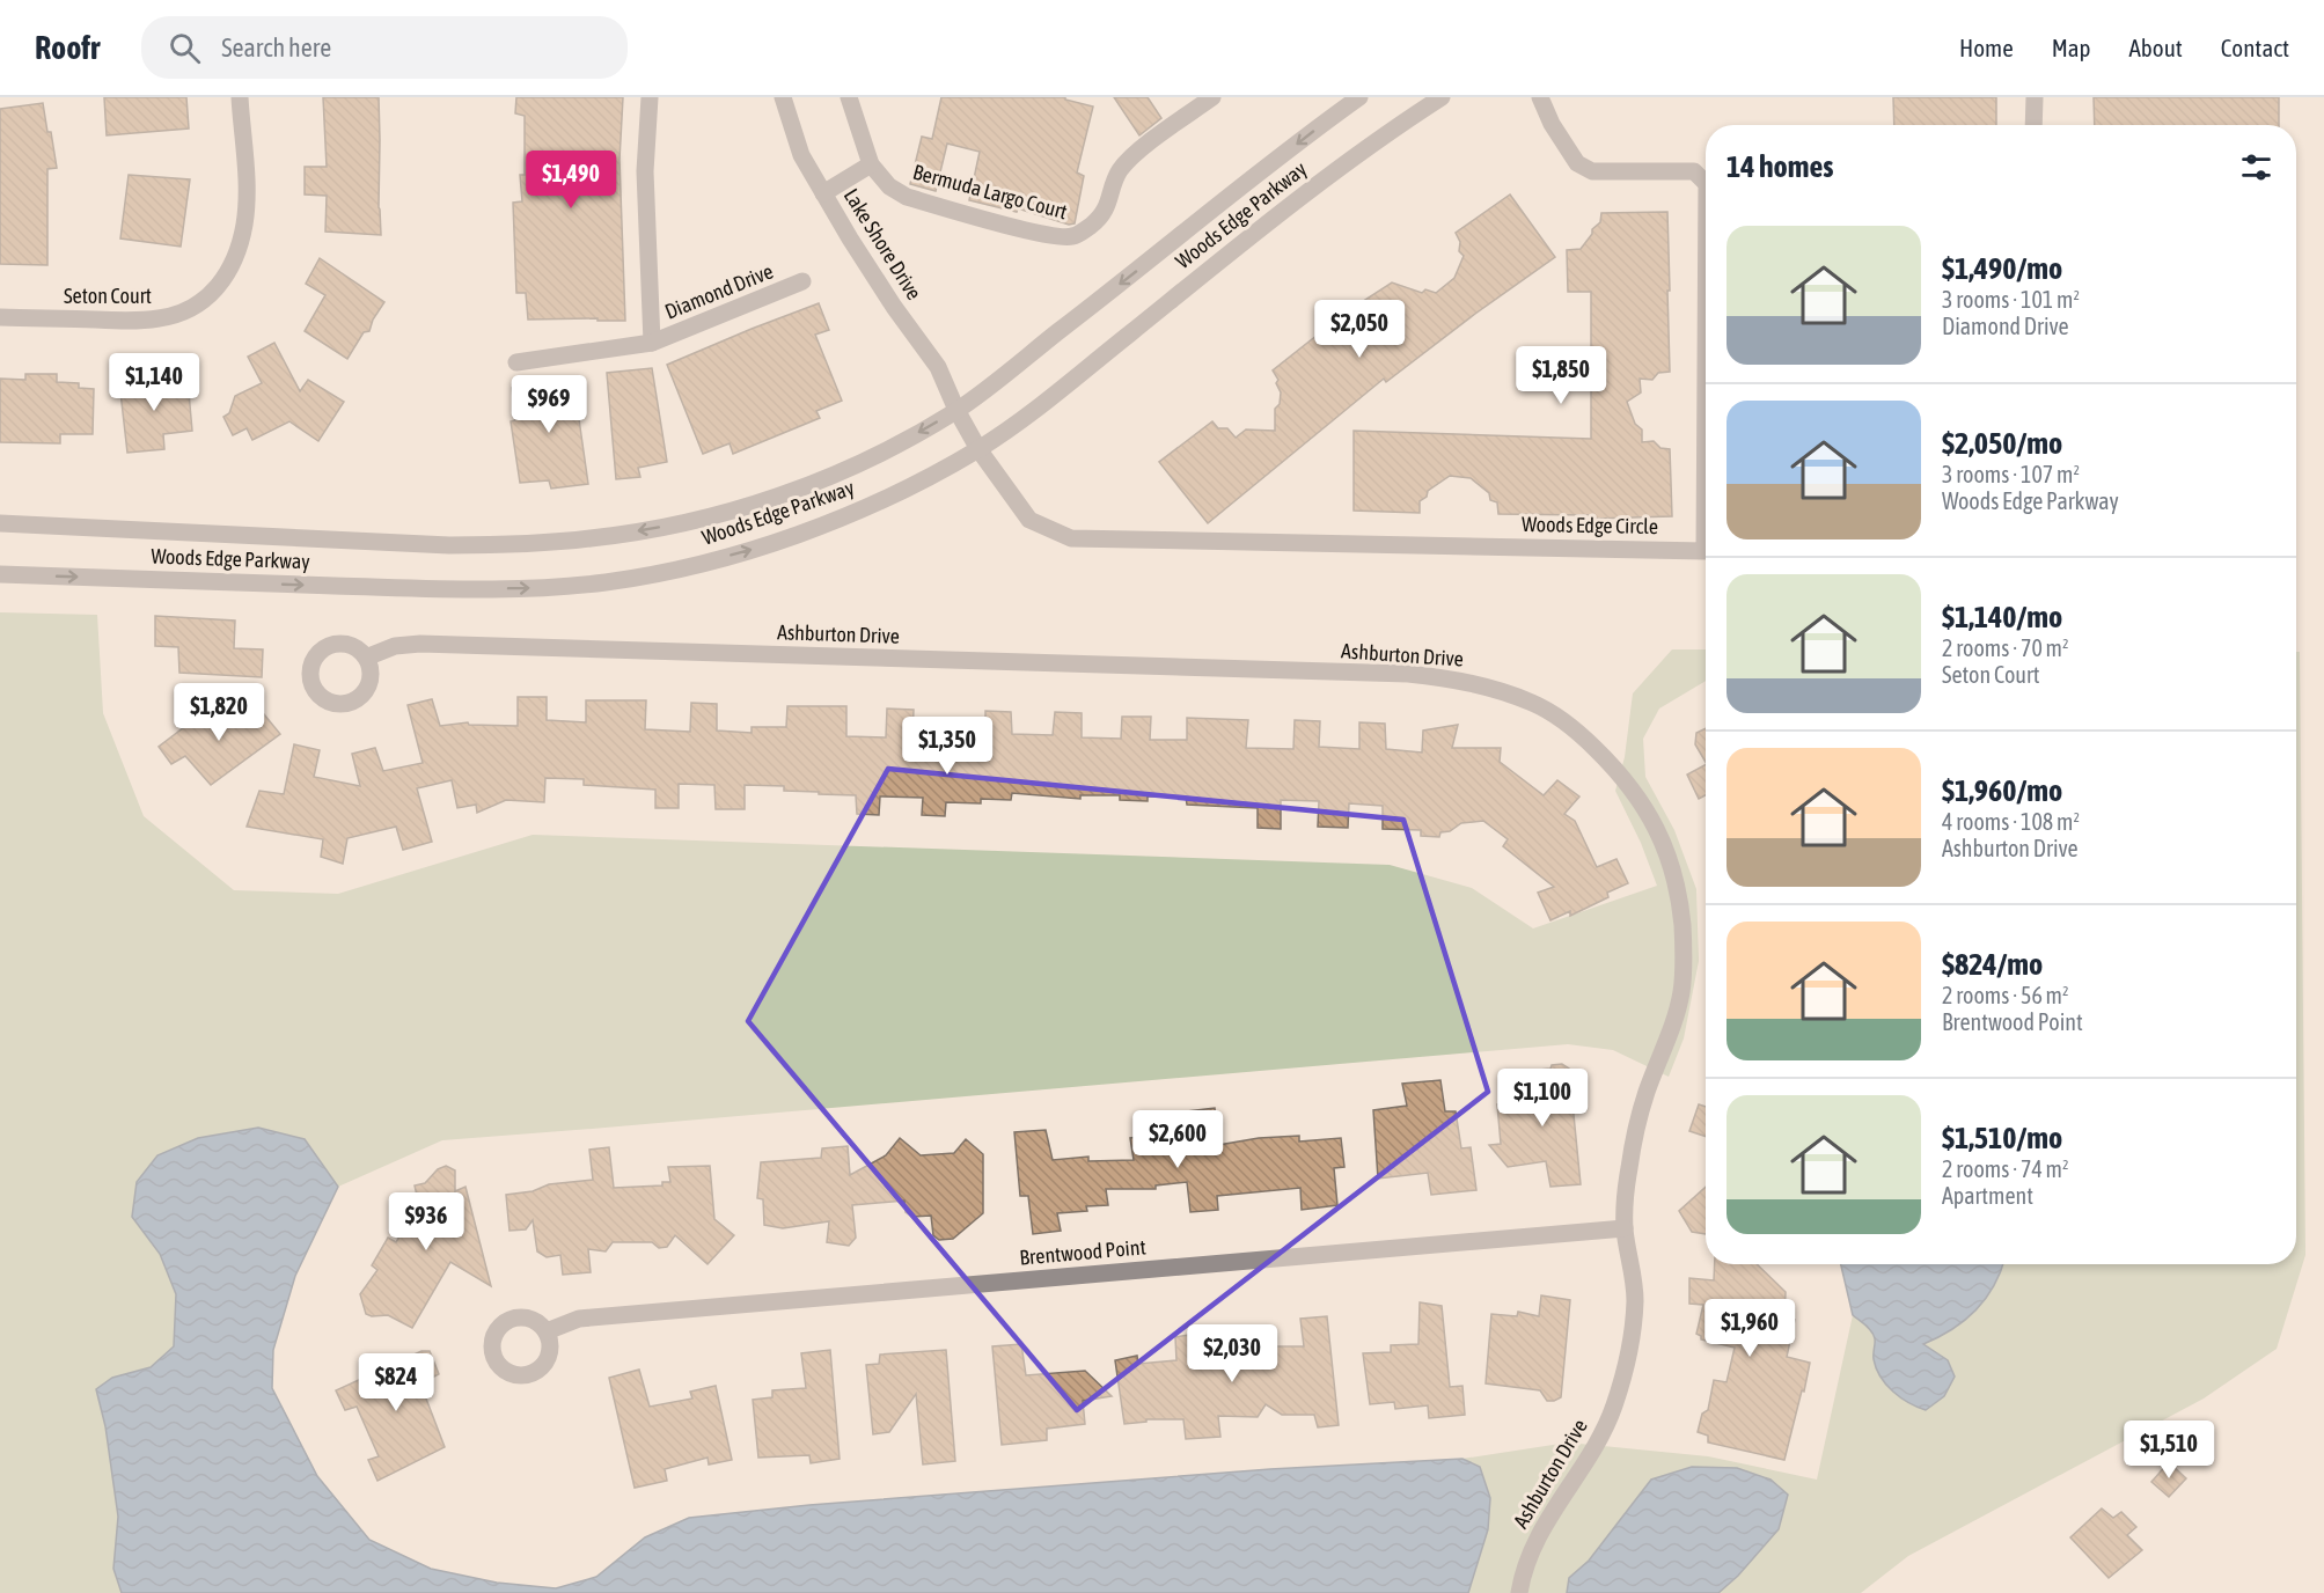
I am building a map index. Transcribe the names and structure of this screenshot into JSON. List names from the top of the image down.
{
  "streets": {
    "street": [
      "Bermuda Largo Court",
      "Woods Edge Parkway",
      "Lake Shore Drive",
      "Diamond Drive",
      "Seton Court",
      "Woods Edge Circle",
      "Ashburton Drive",
      "Brentwood Point"
    ]
  },
  "crossings": [
    ["Woods Edge Parkway", "Lake Shore Drive"],
    ["Woods Edge Parkway", "Woods Edge Circle"],
    ["Lake Shore Drive", "Woods Edge Circle"],
    ["Ashburton Drive", "Brentwood Point"]
  ],
  "page": {
    "header": "Roofr",
    "search": "Search here",
    "nav": [
      "Home",
      "Map",
      "About",
      "Contact"
    ],
    "heading": "14 homes",
    "price": [
      "$1,490",
      "$2,050",
      "$1,850",
      "$1,140",
      "$969",
      "$1,820",
      "$1,350",
      "$1,100",
      "$2,600",
      "$936",
      "$1,960",
      "$2,030",
      "$824",
      "$1,510"
    ],
    "list": [
      {
        "name": "$1,490/mo",
        "note": "3 rooms · 101 m² · Diamond Drive"
      },
      {
        "name": "$2,050/mo",
        "note": "3 rooms · 107 m² · Woods Edge Parkway"
      },
      {
        "name": "$1,140/mo",
        "note": "2 rooms · 70 m² · Seton Court"
      },
      {
        "name": "$1,960/mo",
        "note": "4 rooms · 108 m² · Ashburton Drive"
      },
      {
        "name": "$824/mo",
        "note": "2 rooms · 56 m² · Brentwood Point"
      },
      {
        "name": "$1,510/mo",
        "note": "2 rooms · 74 m² · Apartment"
      }
    ]
  }
}
